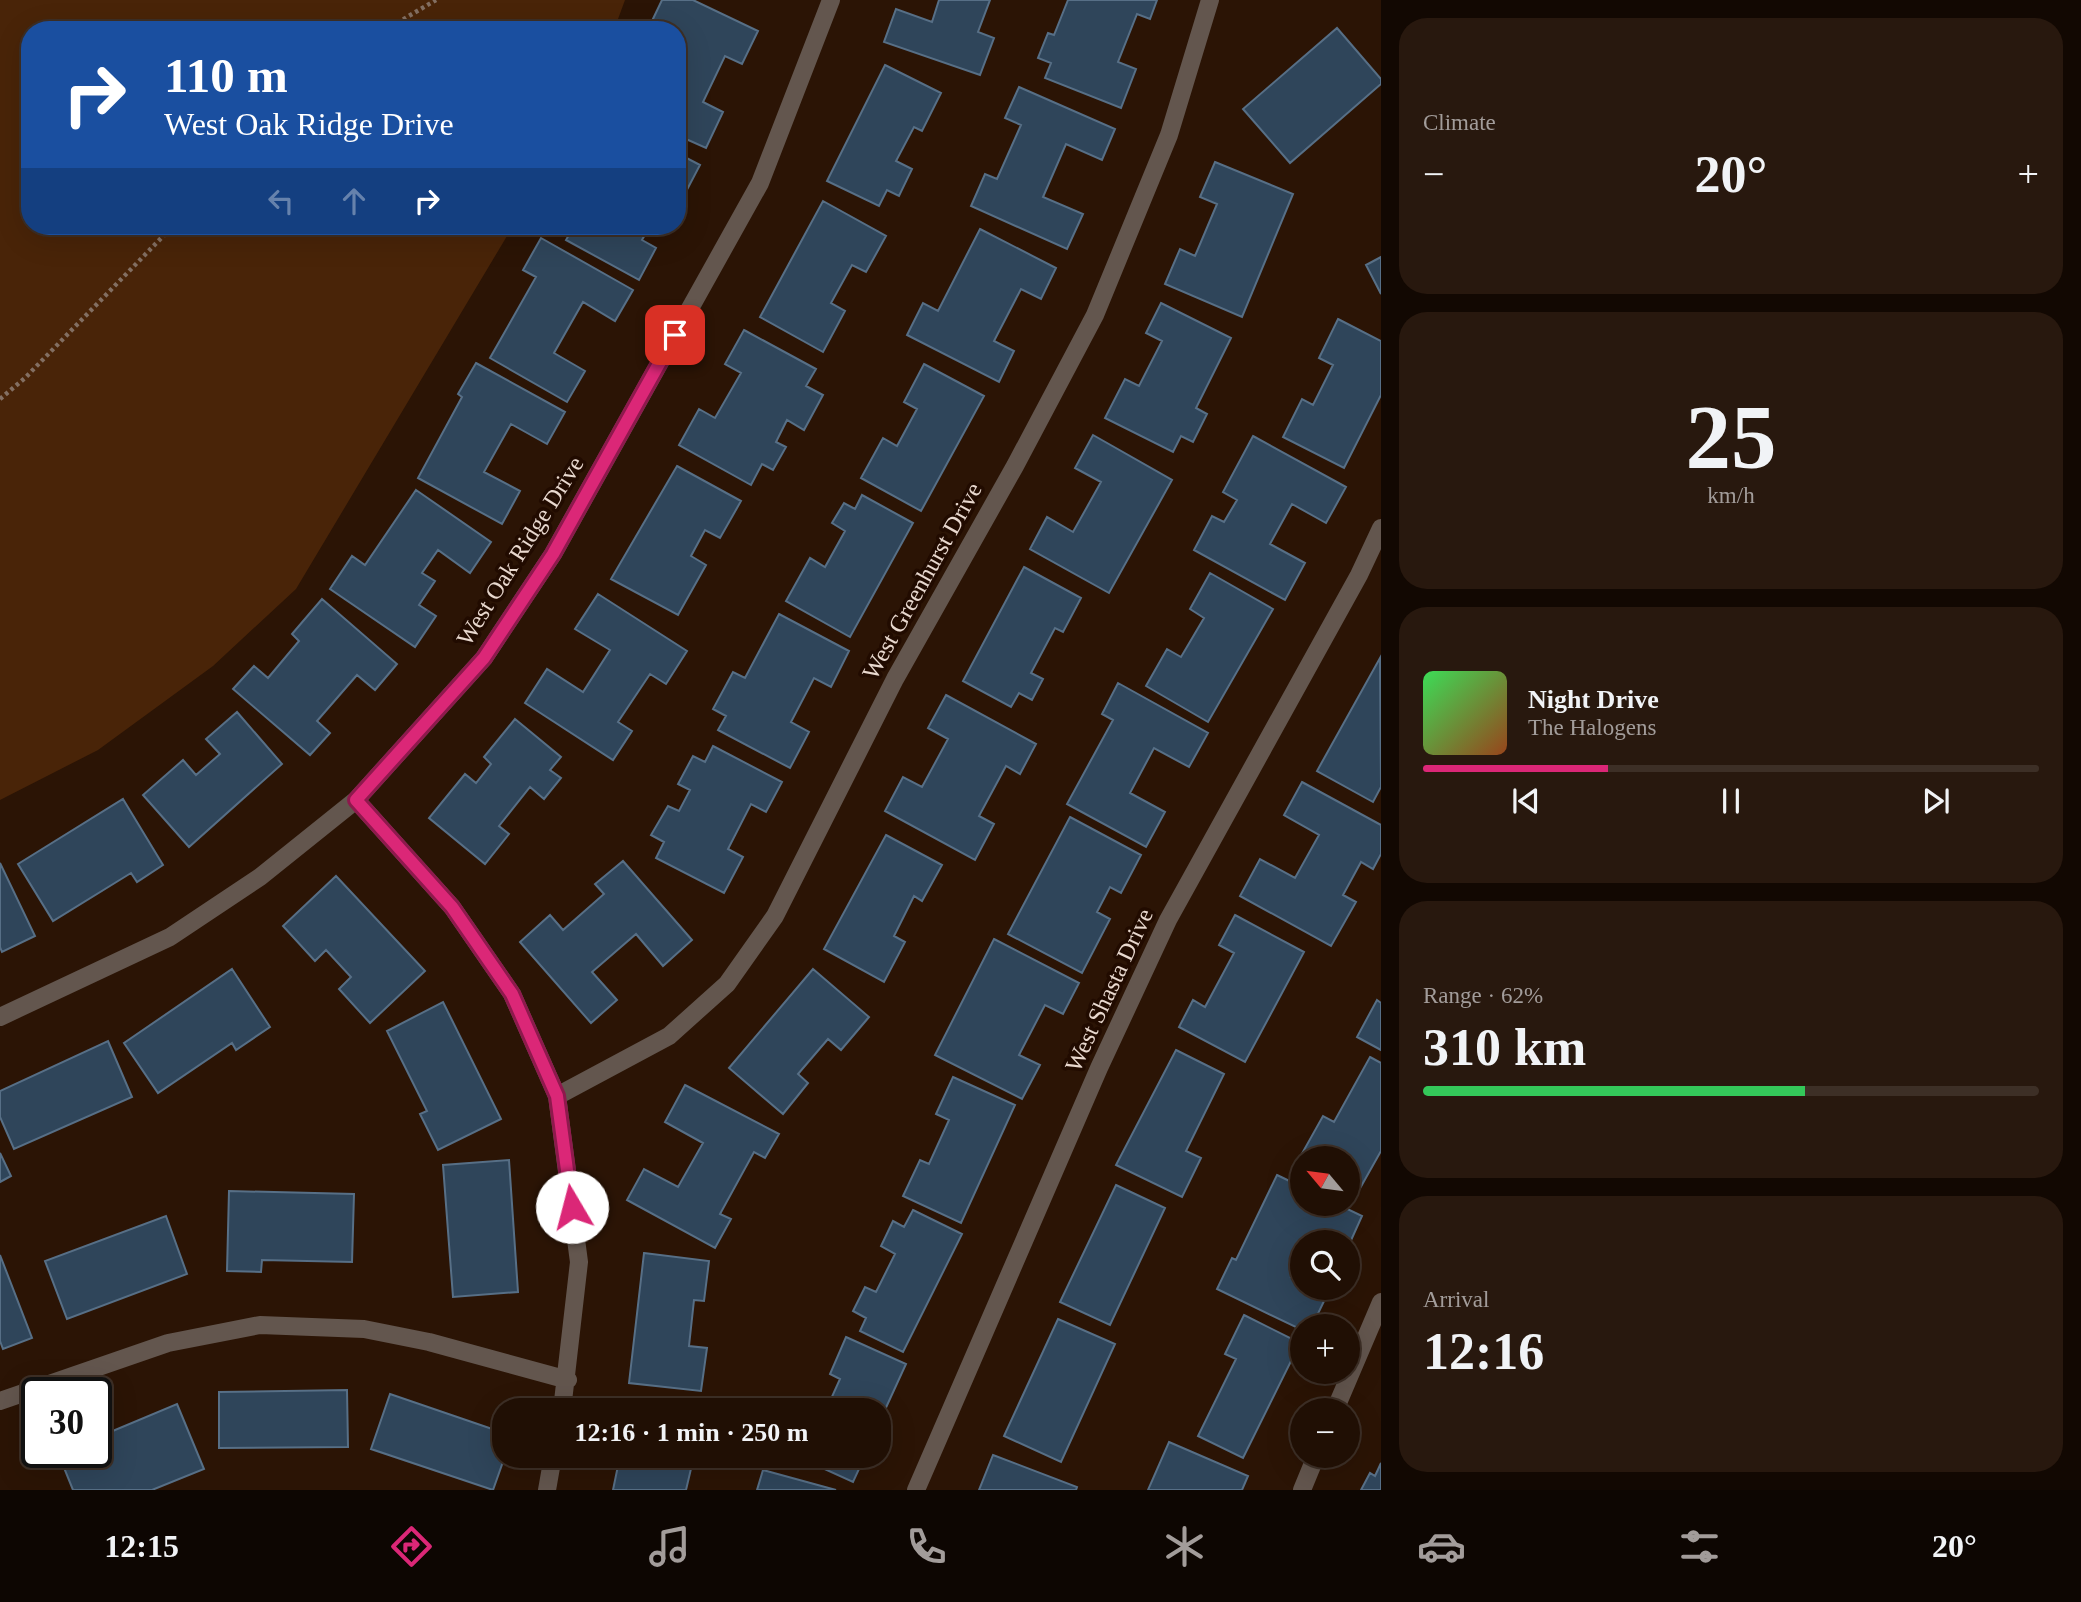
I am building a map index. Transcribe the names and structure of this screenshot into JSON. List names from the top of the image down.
{
  "streets": {
    "street": ["West Oak Ridge Drive", "West Greenhurst Drive", "West Shasta Drive"]
  },
  "north": "top left",
  "page": {
    "tile": [
      "Climate",
      ["25", "km/h"],
      ["Range · 62%", "310 km"],
      ["Arrival", "12:16"]
    ],
    "turn": ["110 m", "West Oak Ridge Drive"],
    "heat": ["−", "20°", "+"],
    "song": ["Night Drive", "The Halogens"],
    "map_buttons": ["+", "−"],
    "limit": "30",
    "trip": "12:16 · 1 min · 250 m",
    "tabs": ["12:15", "20°"]
  }
}
